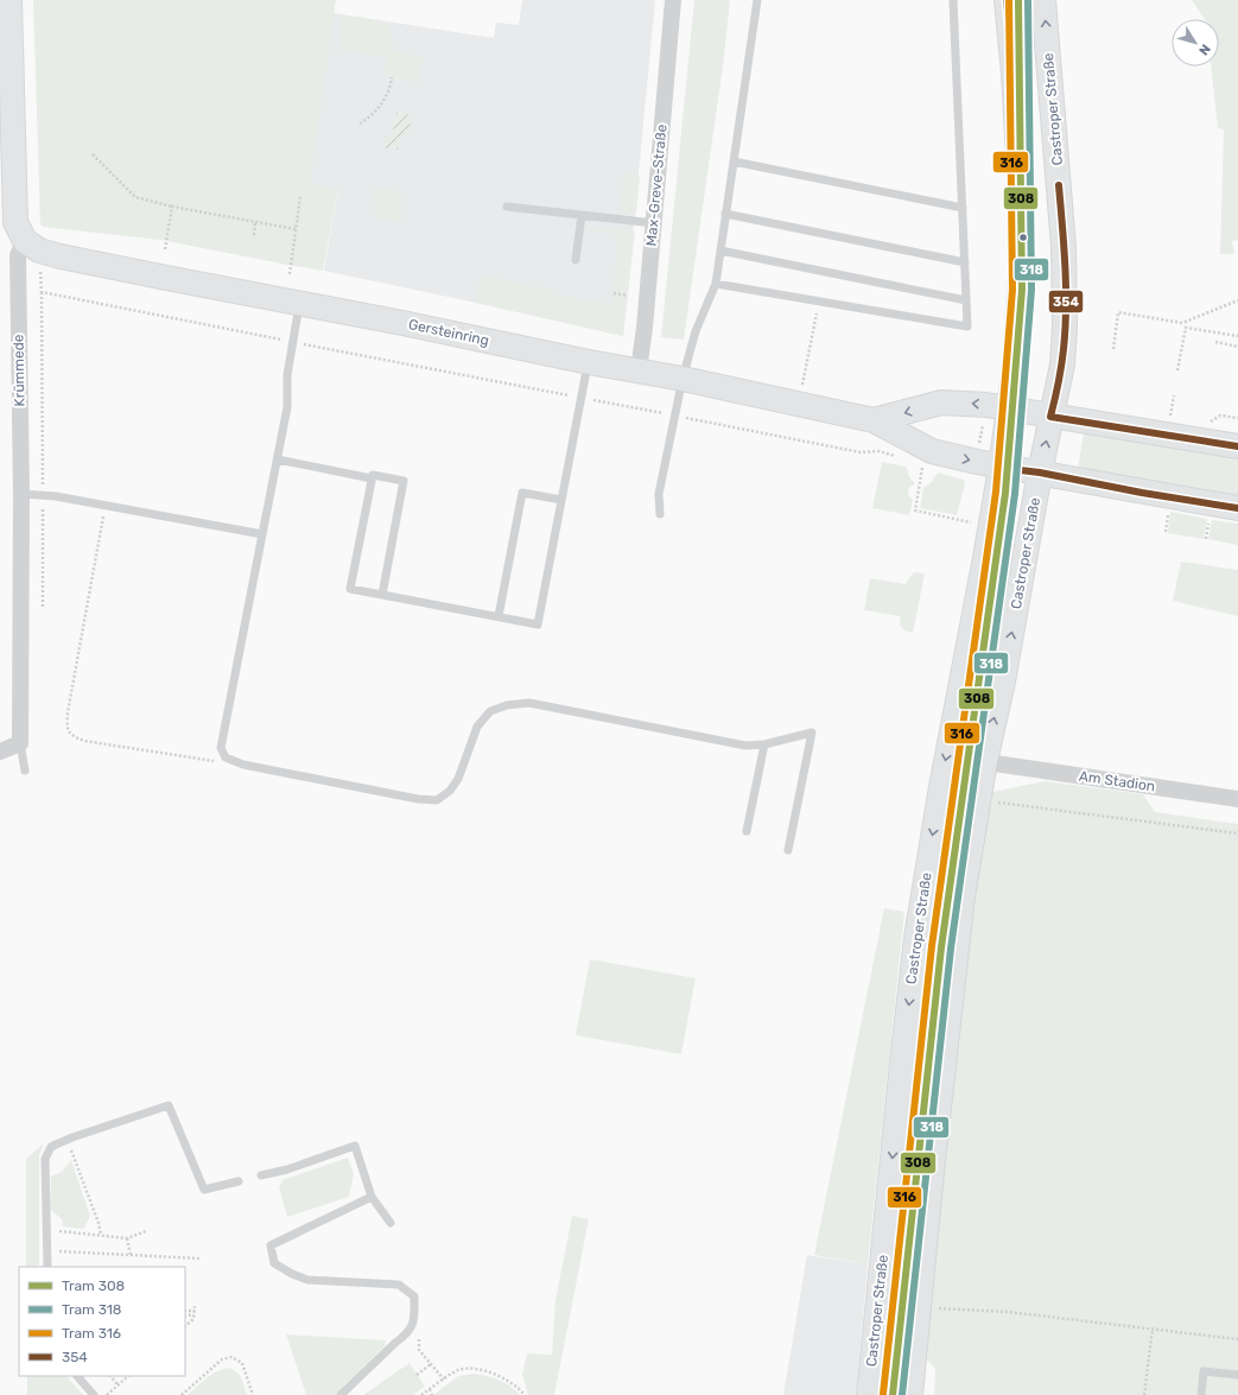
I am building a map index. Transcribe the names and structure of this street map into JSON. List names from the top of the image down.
{
  "streets": {
    "main road": ["Castroper Straße", "Gersteinring"],
    "street": ["Max-Greve-Straße", "Krümmede", "Am Stadion"]
  },
  "crossings": [
    ["Castroper Straße", "Gersteinring"],
    ["Max-Greve-Straße", "Gersteinring"],
    ["Gersteinring", "Krümmede"]
  ],
  "lines": [
    "tram line 308",
    "tram line 318",
    "tram line 316",
    "transit line 354"
  ],
  "legend": [
    "Tram 308",
    "Tram 318",
    "Tram 316",
    "354"
  ],
  "north": "bottom right"
}
